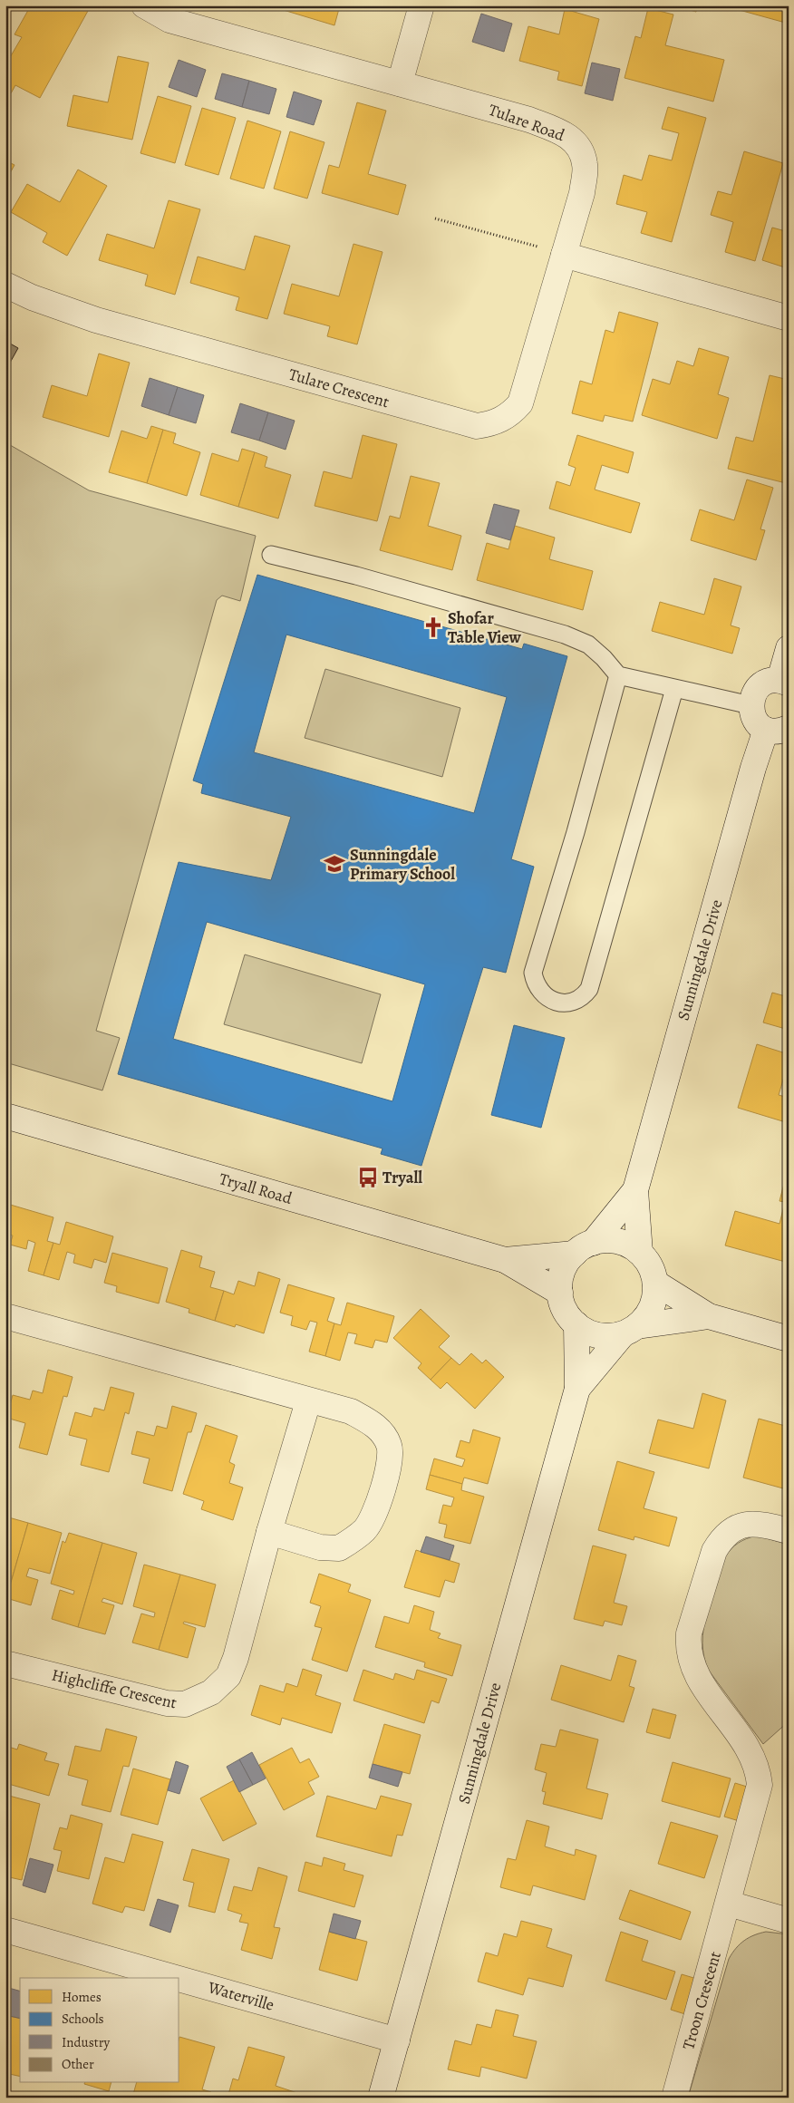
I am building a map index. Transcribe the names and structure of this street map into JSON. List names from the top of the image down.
{
  "streets": {
    "street": [
      "Tulare Road",
      "Tulare Crescent",
      "Sunningdale Drive",
      "Tryall Road",
      "Highcliffe Crescent",
      "Waterville",
      "Troon Crescent"
    ]
  },
  "crossings": [
    ["Tulare Road", "Tulare Crescent"],
    ["Sunningdale Drive", "Tryall Road"],
    ["Sunningdale Drive", "Waterville"]
  ],
  "places": {
    "church": ["Shofar Table View"],
    "school or university": ["Sunningdale Primary School"],
    "bus stop": ["Tryall"]
  },
  "legend": [
    "Homes",
    "Schools",
    "Industry",
    "Other"
  ]
}
